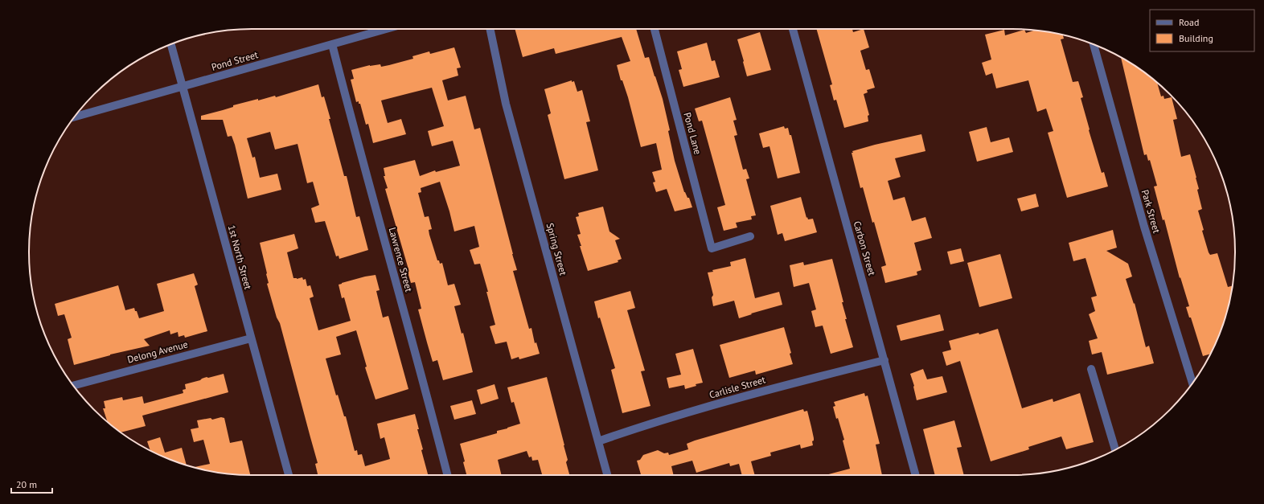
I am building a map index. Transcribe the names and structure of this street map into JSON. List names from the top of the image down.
{
  "streets": {
    "street": [
      "Pond Street",
      "Pond Lane",
      "Park Street",
      "Carbon Street",
      "Spring Street",
      "1st North Street",
      "Lawrence Street",
      "Delong Avenue",
      "Carlisle Street"
    ]
  },
  "crossings": [
    ["Pond Street", "1st North Street"],
    ["Pond Street", "Lawrence Street"],
    ["Carbon Street", "Carlisle Street"],
    ["Spring Street", "Carlisle Street"],
    ["1st North Street", "Delong Avenue"]
  ],
  "legend": ["Road", "Building"],
  "scale_bar": "20 m"
}
